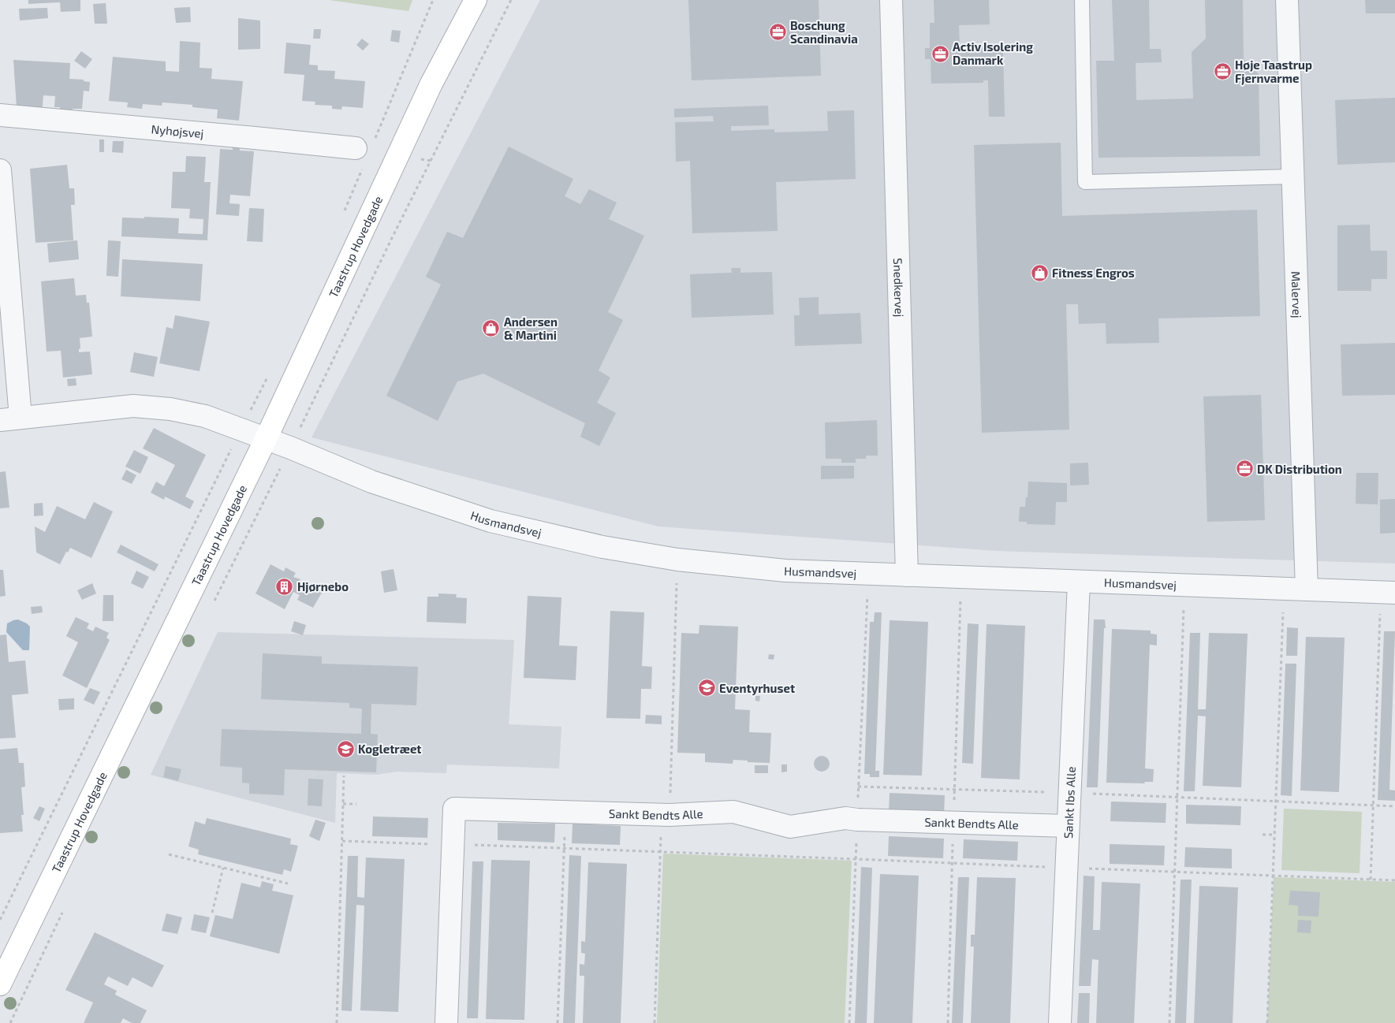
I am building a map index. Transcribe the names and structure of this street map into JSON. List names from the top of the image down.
{
  "streets": {
    "street": [
      "Nyhøjsvej",
      "Taastrup Hovedgade",
      "Snedkervej",
      "Malervej",
      "Husmandsvej",
      "Sankt Ibs Alle",
      "Sankt Bendts Alle"
    ]
  },
  "crossings": [
    ["Taastrup Hovedgade", "Husmandsvej"],
    ["Snedkervej", "Husmandsvej"],
    ["Malervej", "Husmandsvej"],
    ["Husmandsvej", "Sankt Ibs Alle"],
    ["Sankt Ibs Alle", "Sankt Bendts Alle"]
  ],
  "places": {
    "office": [
      "Boschung Scandinavia",
      "Activ Isolering Danmark",
      "Høje Taastrup Fjernvarme",
      "DK Distribution"
    ],
    "shop": ["Fitness Engros", "Andersen & Martini"],
    "building": ["Hjørnebo"],
    "school or university": ["Eventyrhuset", "Kogletræet"]
  }
}
